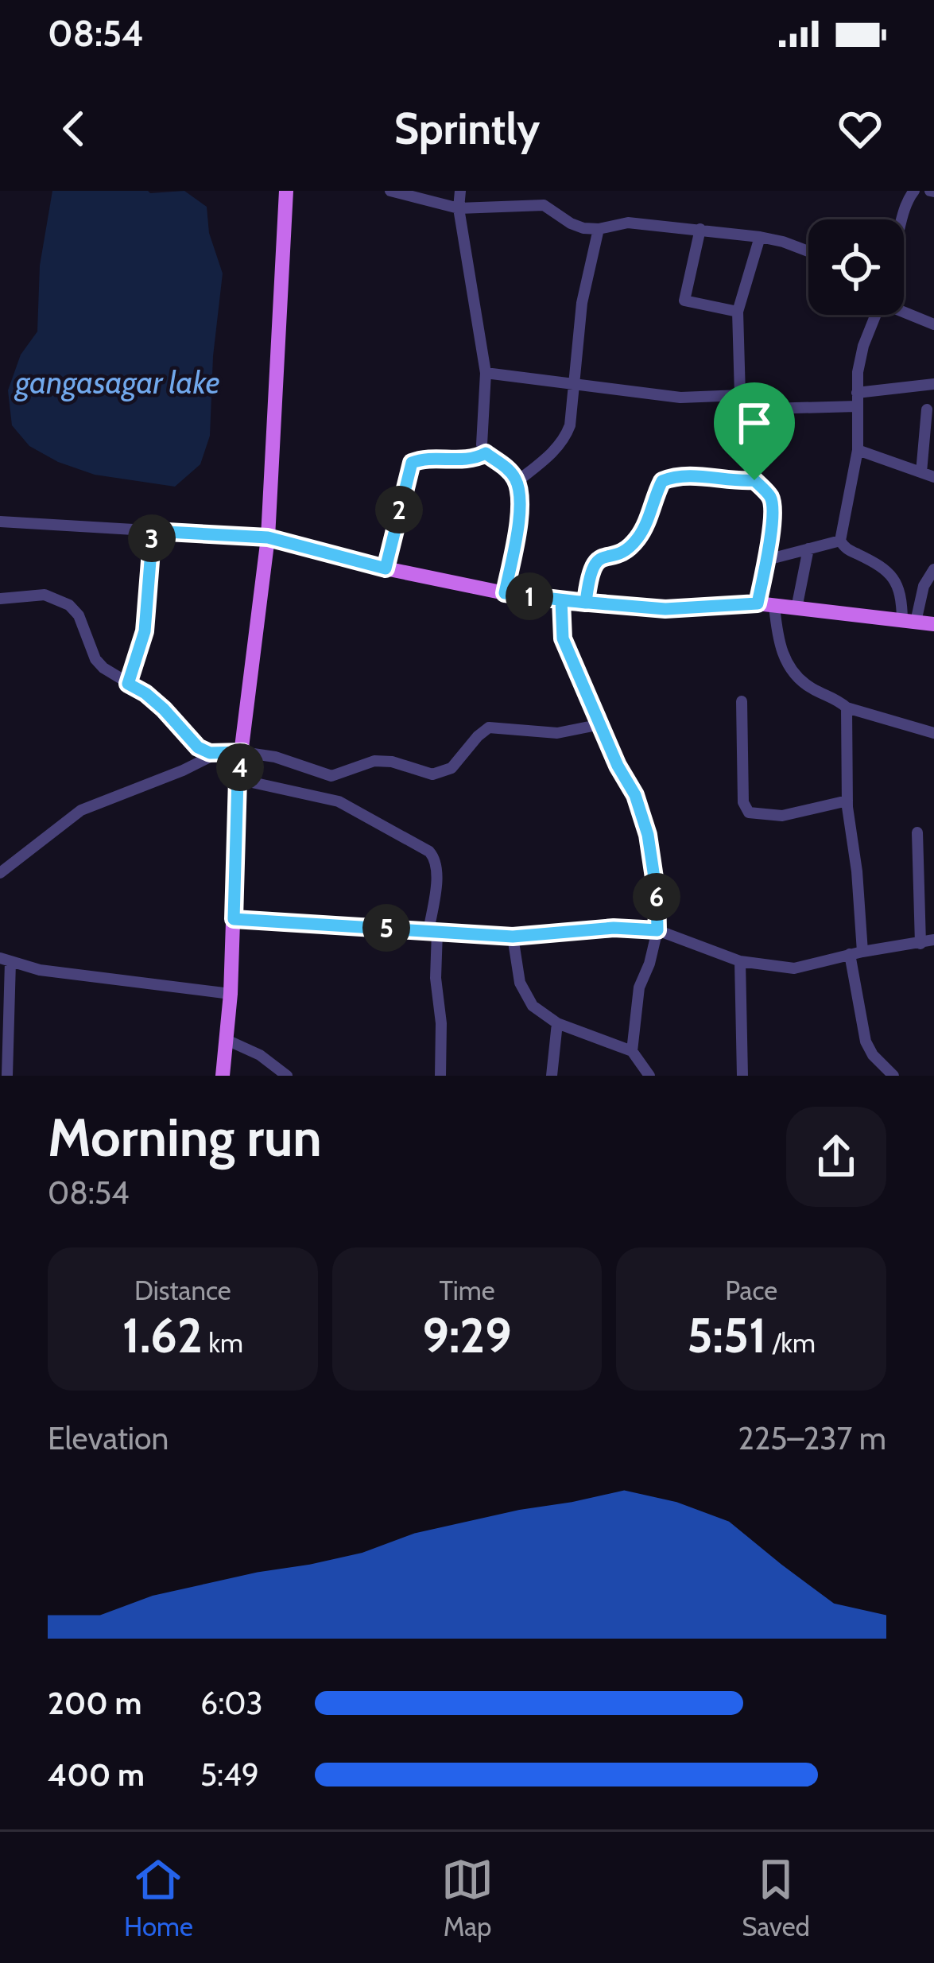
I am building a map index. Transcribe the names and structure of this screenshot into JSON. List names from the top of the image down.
{
  "water": ["gangasagar lake"],
  "page": {
    "status": "08:54",
    "header": "Sprintly",
    "pins": [
      "2",
      "3",
      "1",
      "4",
      "6",
      "5"
    ],
    "heading": ["Morning run", "08:54"],
    "stats": [
      ["Distance", "1.62 km"],
      ["Time", "9:29"],
      ["Pace", "5:51 /km"]
    ],
    "chart": ["Elevation", "225–237 m"],
    "list": [
      {
        "name": "200 m",
        "note": "6:03"
      },
      {
        "name": "400 m",
        "note": "5:49"
      }
    ],
    "tabs": ["Home", "Map", "Saved"]
  }
}
